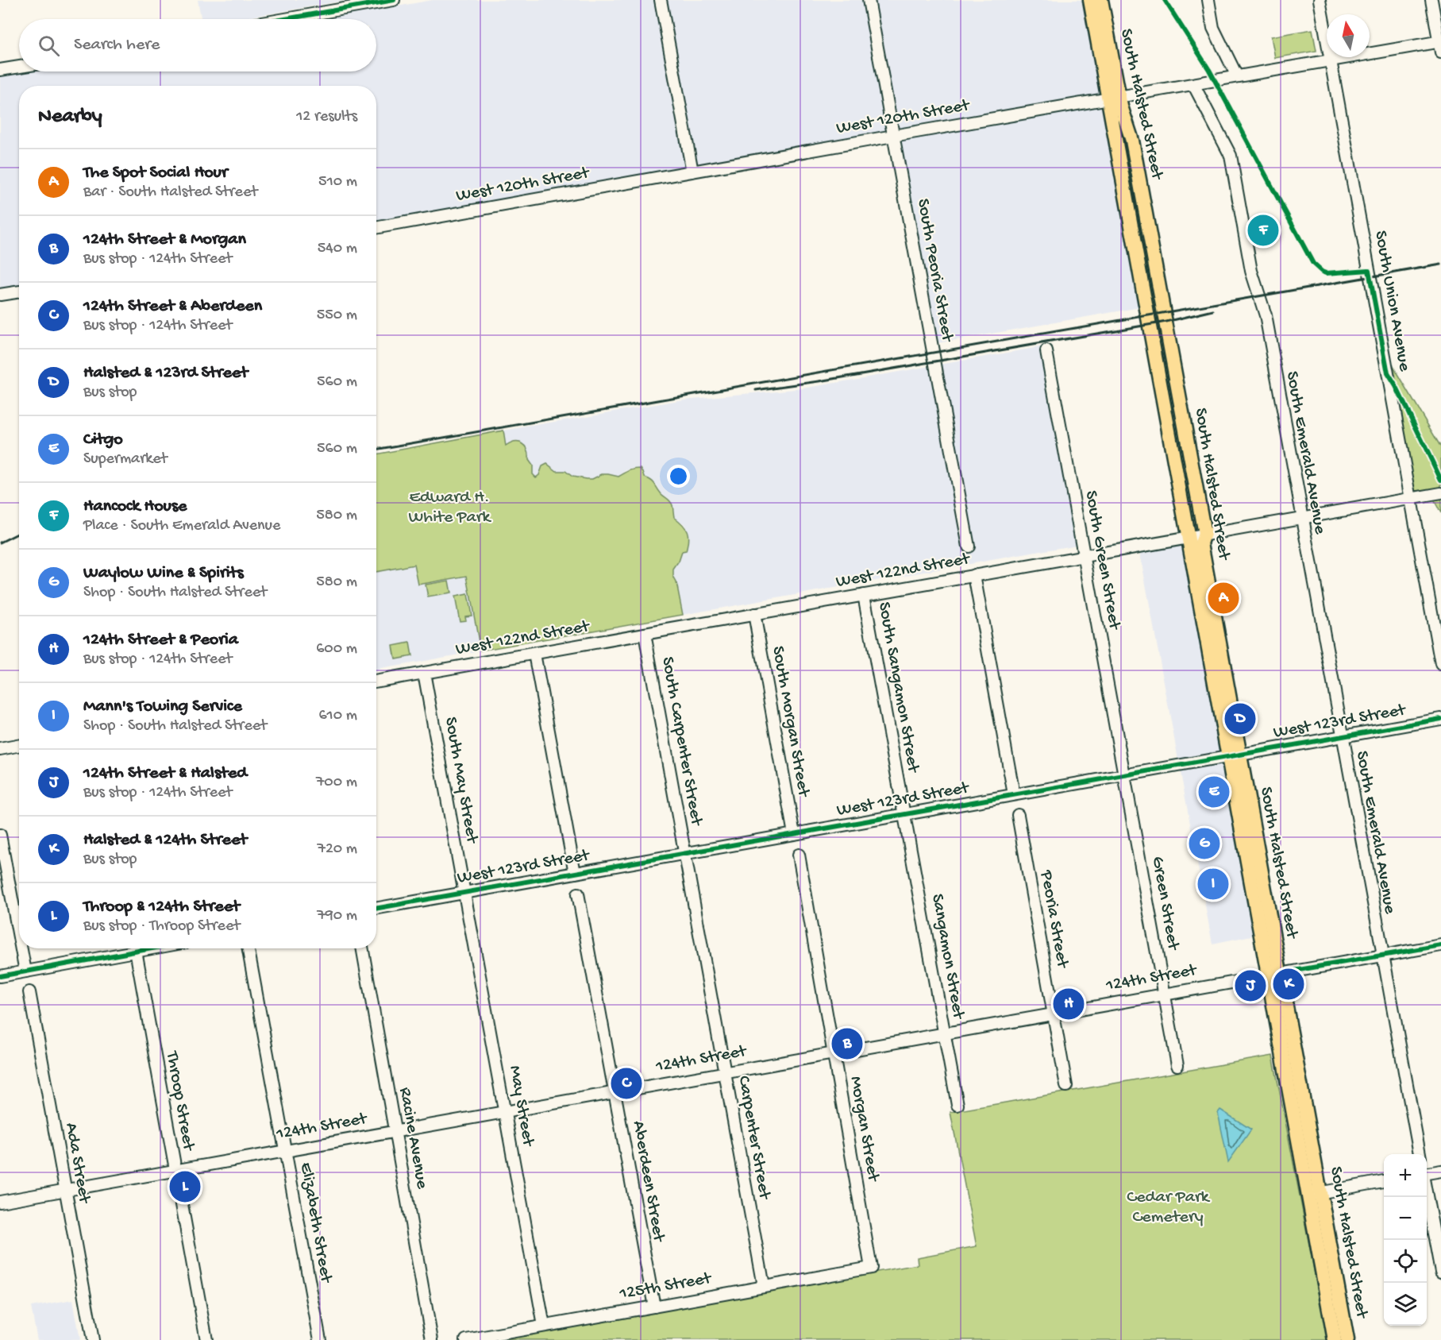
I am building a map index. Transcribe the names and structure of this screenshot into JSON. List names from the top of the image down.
{
  "streets": {
    "main road": ["South Halsted Street"],
    "street": [
      "West 120th Street",
      "South Peoria Street",
      "South Union Avenue",
      "South Emerald Avenue",
      "South Green Street",
      "West 122nd Street",
      "South Sangamon Street",
      "South Morgan Street",
      "West 123rd Street",
      "South Carpenter Street",
      "South May Street",
      "Green Street",
      "Peoria Street",
      "Sangamon Street",
      "124th Street",
      "Throop Street",
      "May Street",
      "Morgan Street",
      "Carpenter Street",
      "Racine Avenue",
      "Ada Street",
      "Aberdeen Street",
      "Elizabeth Street",
      "125th Street"
    ]
  },
  "crossings": [
    ["South Halsted Street", "West 120th Street"],
    ["South Halsted Street", "West 122nd Street"],
    ["South Halsted Street", "West 123rd Street"],
    ["South Halsted Street", "124th Street"],
    ["West 120th Street", "South Peoria Street"],
    ["West 120th Street", "South Union Avenue"],
    ["West 120th Street", "South Emerald Avenue"],
    ["South Union Avenue", "West 122nd Street"],
    ["South Emerald Avenue", "West 122nd Street"],
    ["South Emerald Avenue", "West 123rd Street"],
    ["South Emerald Avenue", "124th Street"],
    ["South Green Street", "West 122nd Street"],
    ["South Green Street", "West 123rd Street"],
    ["South Green Street", "Green Street"],
    ["West 122nd Street", "South Sangamon Street"],
    ["West 122nd Street", "South Morgan Street"],
    ["West 122nd Street", "South Carpenter Street"],
    ["West 122nd Street", "South May Street"],
    ["South Sangamon Street", "West 123rd Street"],
    ["South Sangamon Street", "Sangamon Street"],
    ["South Morgan Street", "West 123rd Street"],
    ["West 123rd Street", "South Carpenter Street"],
    ["West 123rd Street", "South May Street"],
    ["West 123rd Street", "Green Street"],
    ["West 123rd Street", "Sangamon Street"],
    ["West 123rd Street", "May Street"],
    ["West 123rd Street", "Carpenter Street"],
    ["South Carpenter Street", "Carpenter Street"],
    ["South May Street", "May Street"],
    ["Green Street", "124th Street"],
    ["Peoria Street", "124th Street"],
    ["Sangamon Street", "124th Street"],
    ["124th Street", "Throop Street"],
    ["124th Street", "May Street"],
    ["124th Street", "Morgan Street"],
    ["124th Street", "Carpenter Street"],
    ["124th Street", "Racine Avenue"],
    ["124th Street", "Ada Street"],
    ["124th Street", "Aberdeen Street"],
    ["124th Street", "Elizabeth Street"],
    ["May Street", "125th Street"],
    ["Morgan Street", "125th Street"],
    ["Carpenter Street", "125th Street"],
    ["Aberdeen Street", "125th Street"]
  ],
  "parks": ["Edward H. White Park", "Cedar Park Cemetery"],
  "north": "top",
  "page": {
    "search": "Search here",
    "heading": ["Nearby", "12 results"],
    "list": [
      {
        "mark": "A",
        "name": "The Spot Social Hour",
        "note": "Bar · South Halsted Street",
        "value": "510 m"
      },
      {
        "mark": "B",
        "name": "124th Street & Morgan",
        "note": "Bus stop · 124th Street",
        "value": "540 m"
      },
      {
        "mark": "C",
        "name": "124th Street & Aberdeen",
        "note": "Bus stop · 124th Street",
        "value": "550 m"
      },
      {
        "mark": "D",
        "name": "Halsted & 123rd Street",
        "note": "Bus stop",
        "value": "560 m"
      },
      {
        "mark": "E",
        "name": "Citgo",
        "note": "Supermarket",
        "value": "560 m"
      },
      {
        "mark": "F",
        "name": "Hancock House",
        "note": "Place · South Emerald Avenue",
        "value": "580 m"
      },
      {
        "mark": "G",
        "name": "Waylow Wine & Spirits",
        "note": "Shop · South Halsted Street",
        "value": "580 m"
      },
      {
        "mark": "H",
        "name": "124th Street & Peoria",
        "note": "Bus stop · 124th Street",
        "value": "600 m"
      },
      {
        "mark": "I",
        "name": "Mann's Towing Service",
        "note": "Shop · South Halsted Street",
        "value": "610 m"
      },
      {
        "mark": "J",
        "name": "124th Street & Halsted",
        "note": "Bus stop · 124th Street",
        "value": "700 m"
      },
      {
        "mark": "K",
        "name": "Halsted & 124th Street",
        "note": "Bus stop",
        "value": "720 m"
      },
      {
        "mark": "L",
        "name": "Throop & 124th Street",
        "note": "Bus stop · Throop Street",
        "value": "790 m"
      }
    ],
    "pins": [
      "F",
      "A",
      "D",
      "E",
      "G",
      "I",
      "K",
      "J",
      "H",
      "B",
      "C",
      "L"
    ],
    "map_buttons": ["+", "−"]
  }
}
